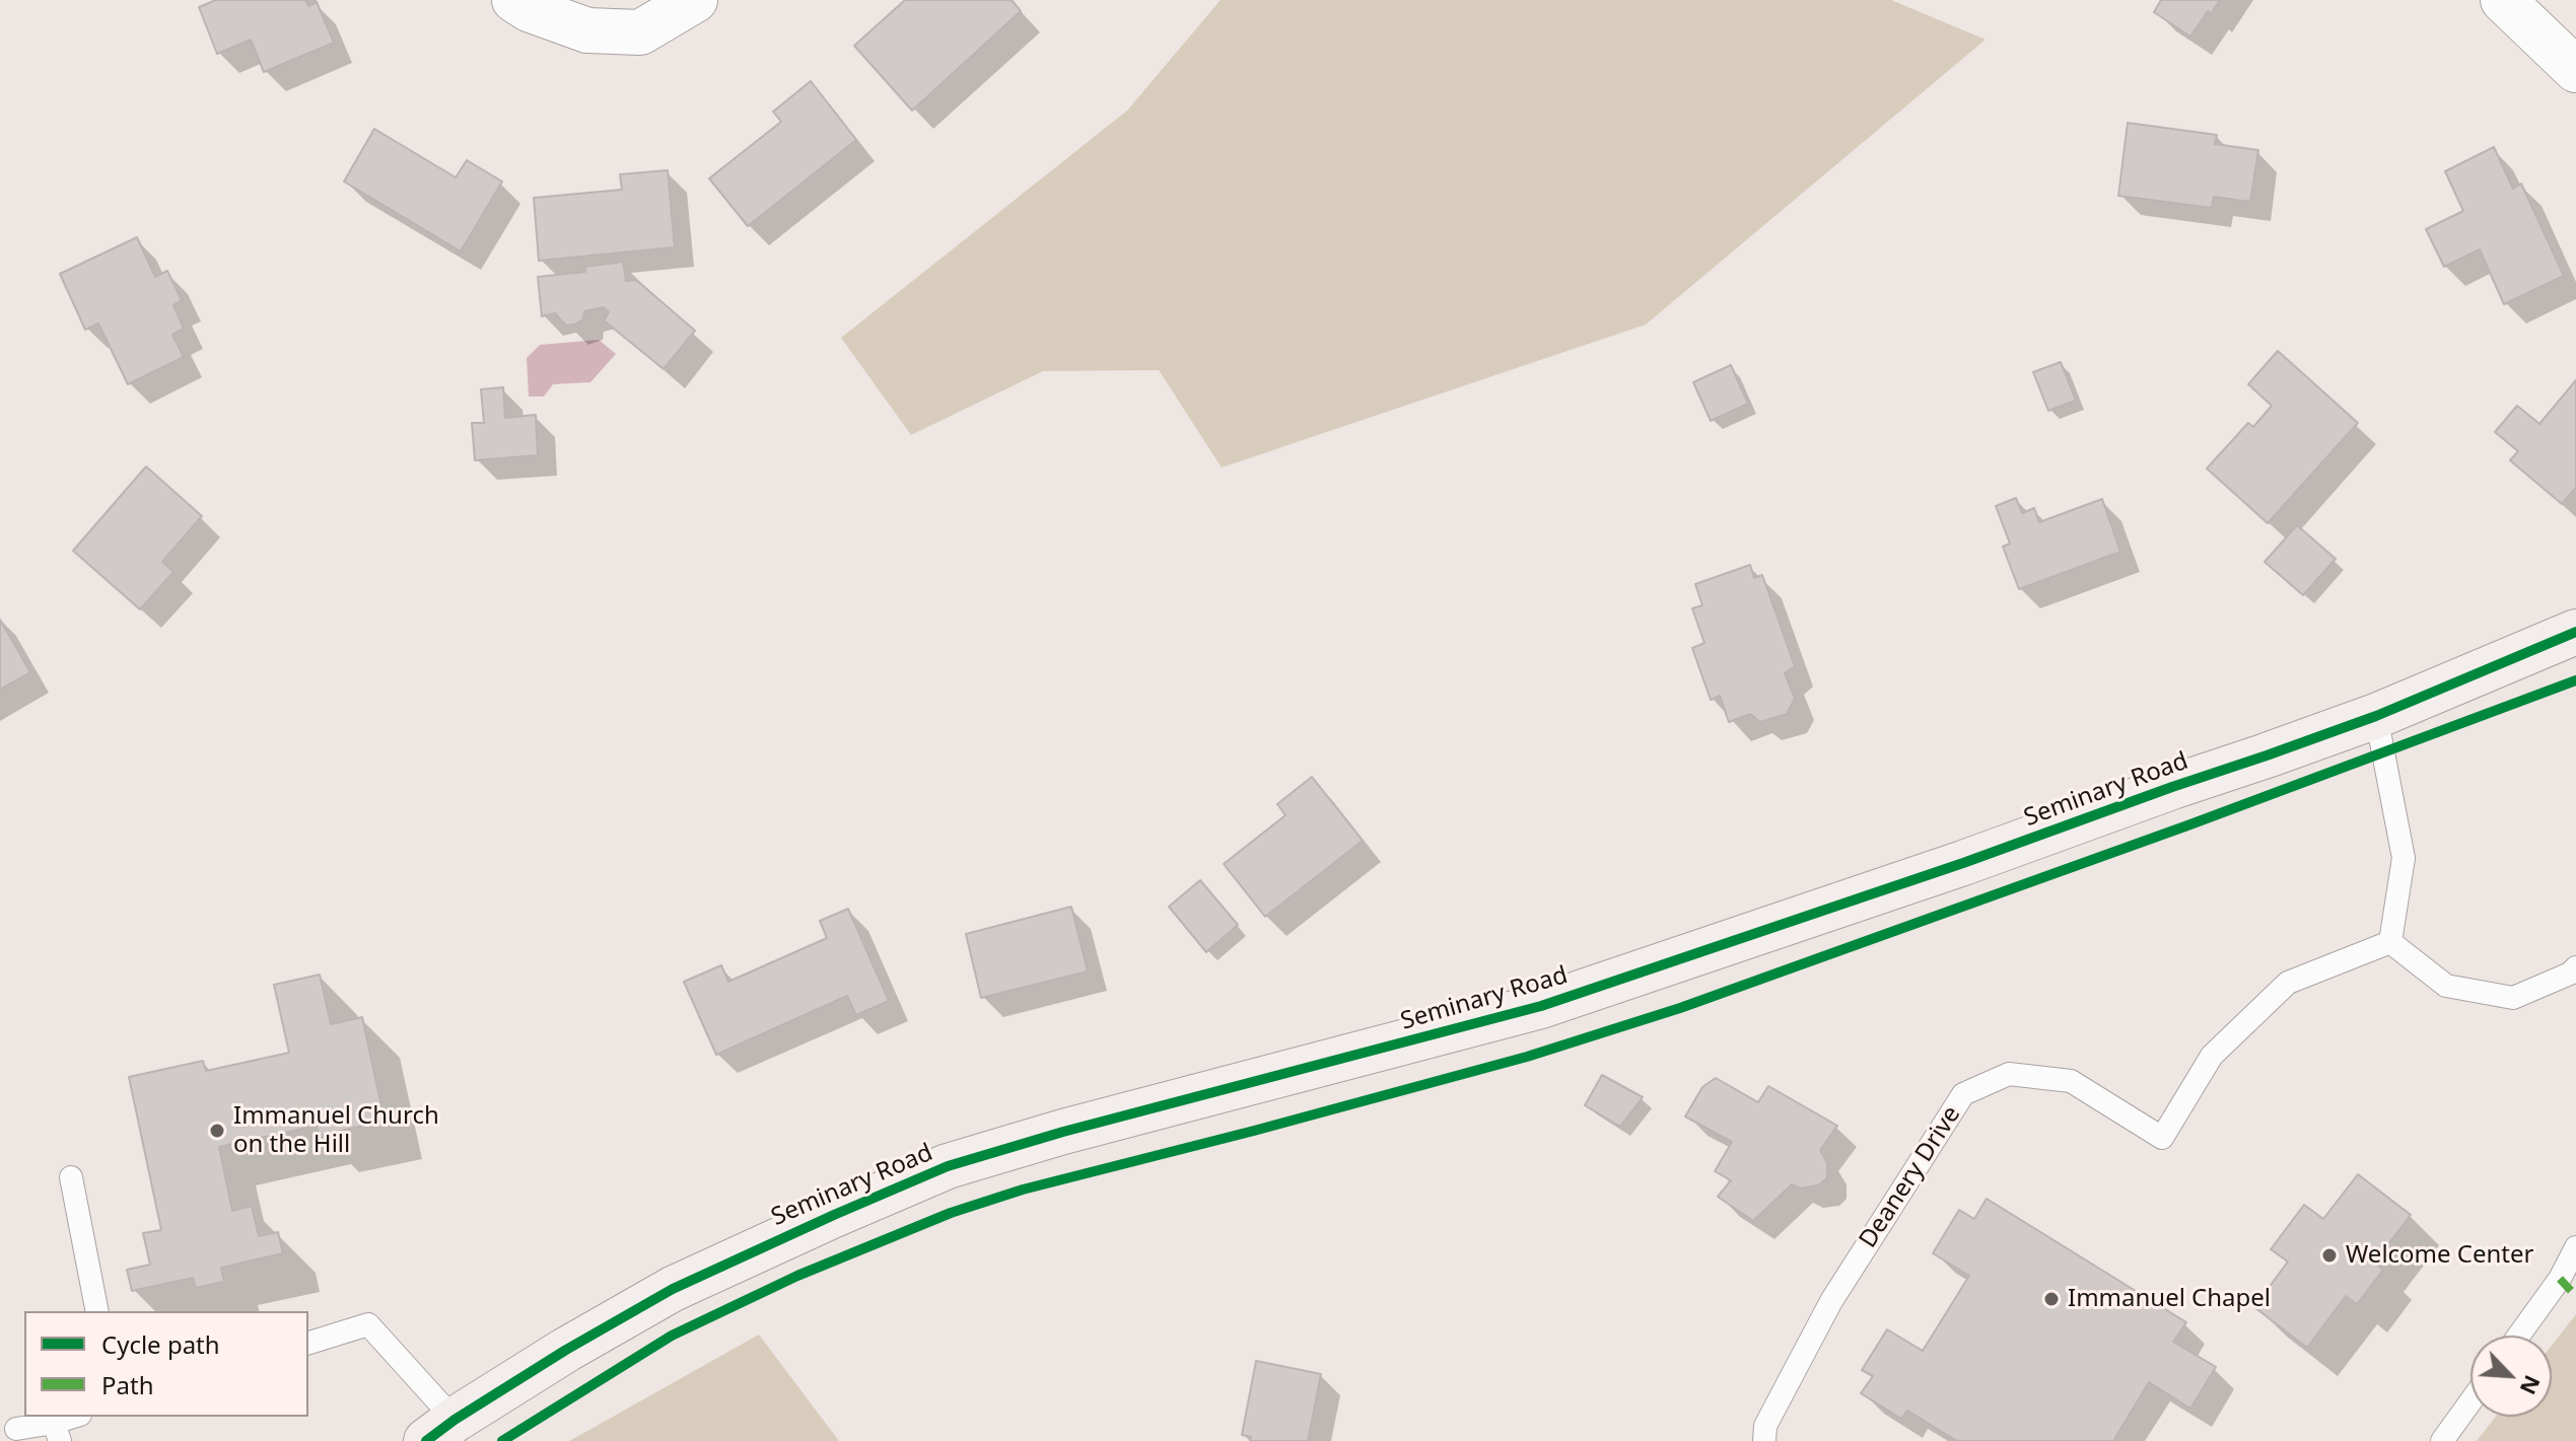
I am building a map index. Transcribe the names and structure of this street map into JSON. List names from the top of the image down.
{
  "streets": {
    "main road": ["Seminary Road"],
    "lane": ["Deanery Drive"]
  },
  "places": ["Immanuel Church on the Hill", "Welcome Center", "Immanuel Chapel"],
  "legend": ["Cycle path", "Path"],
  "north": "bottom right"
}
